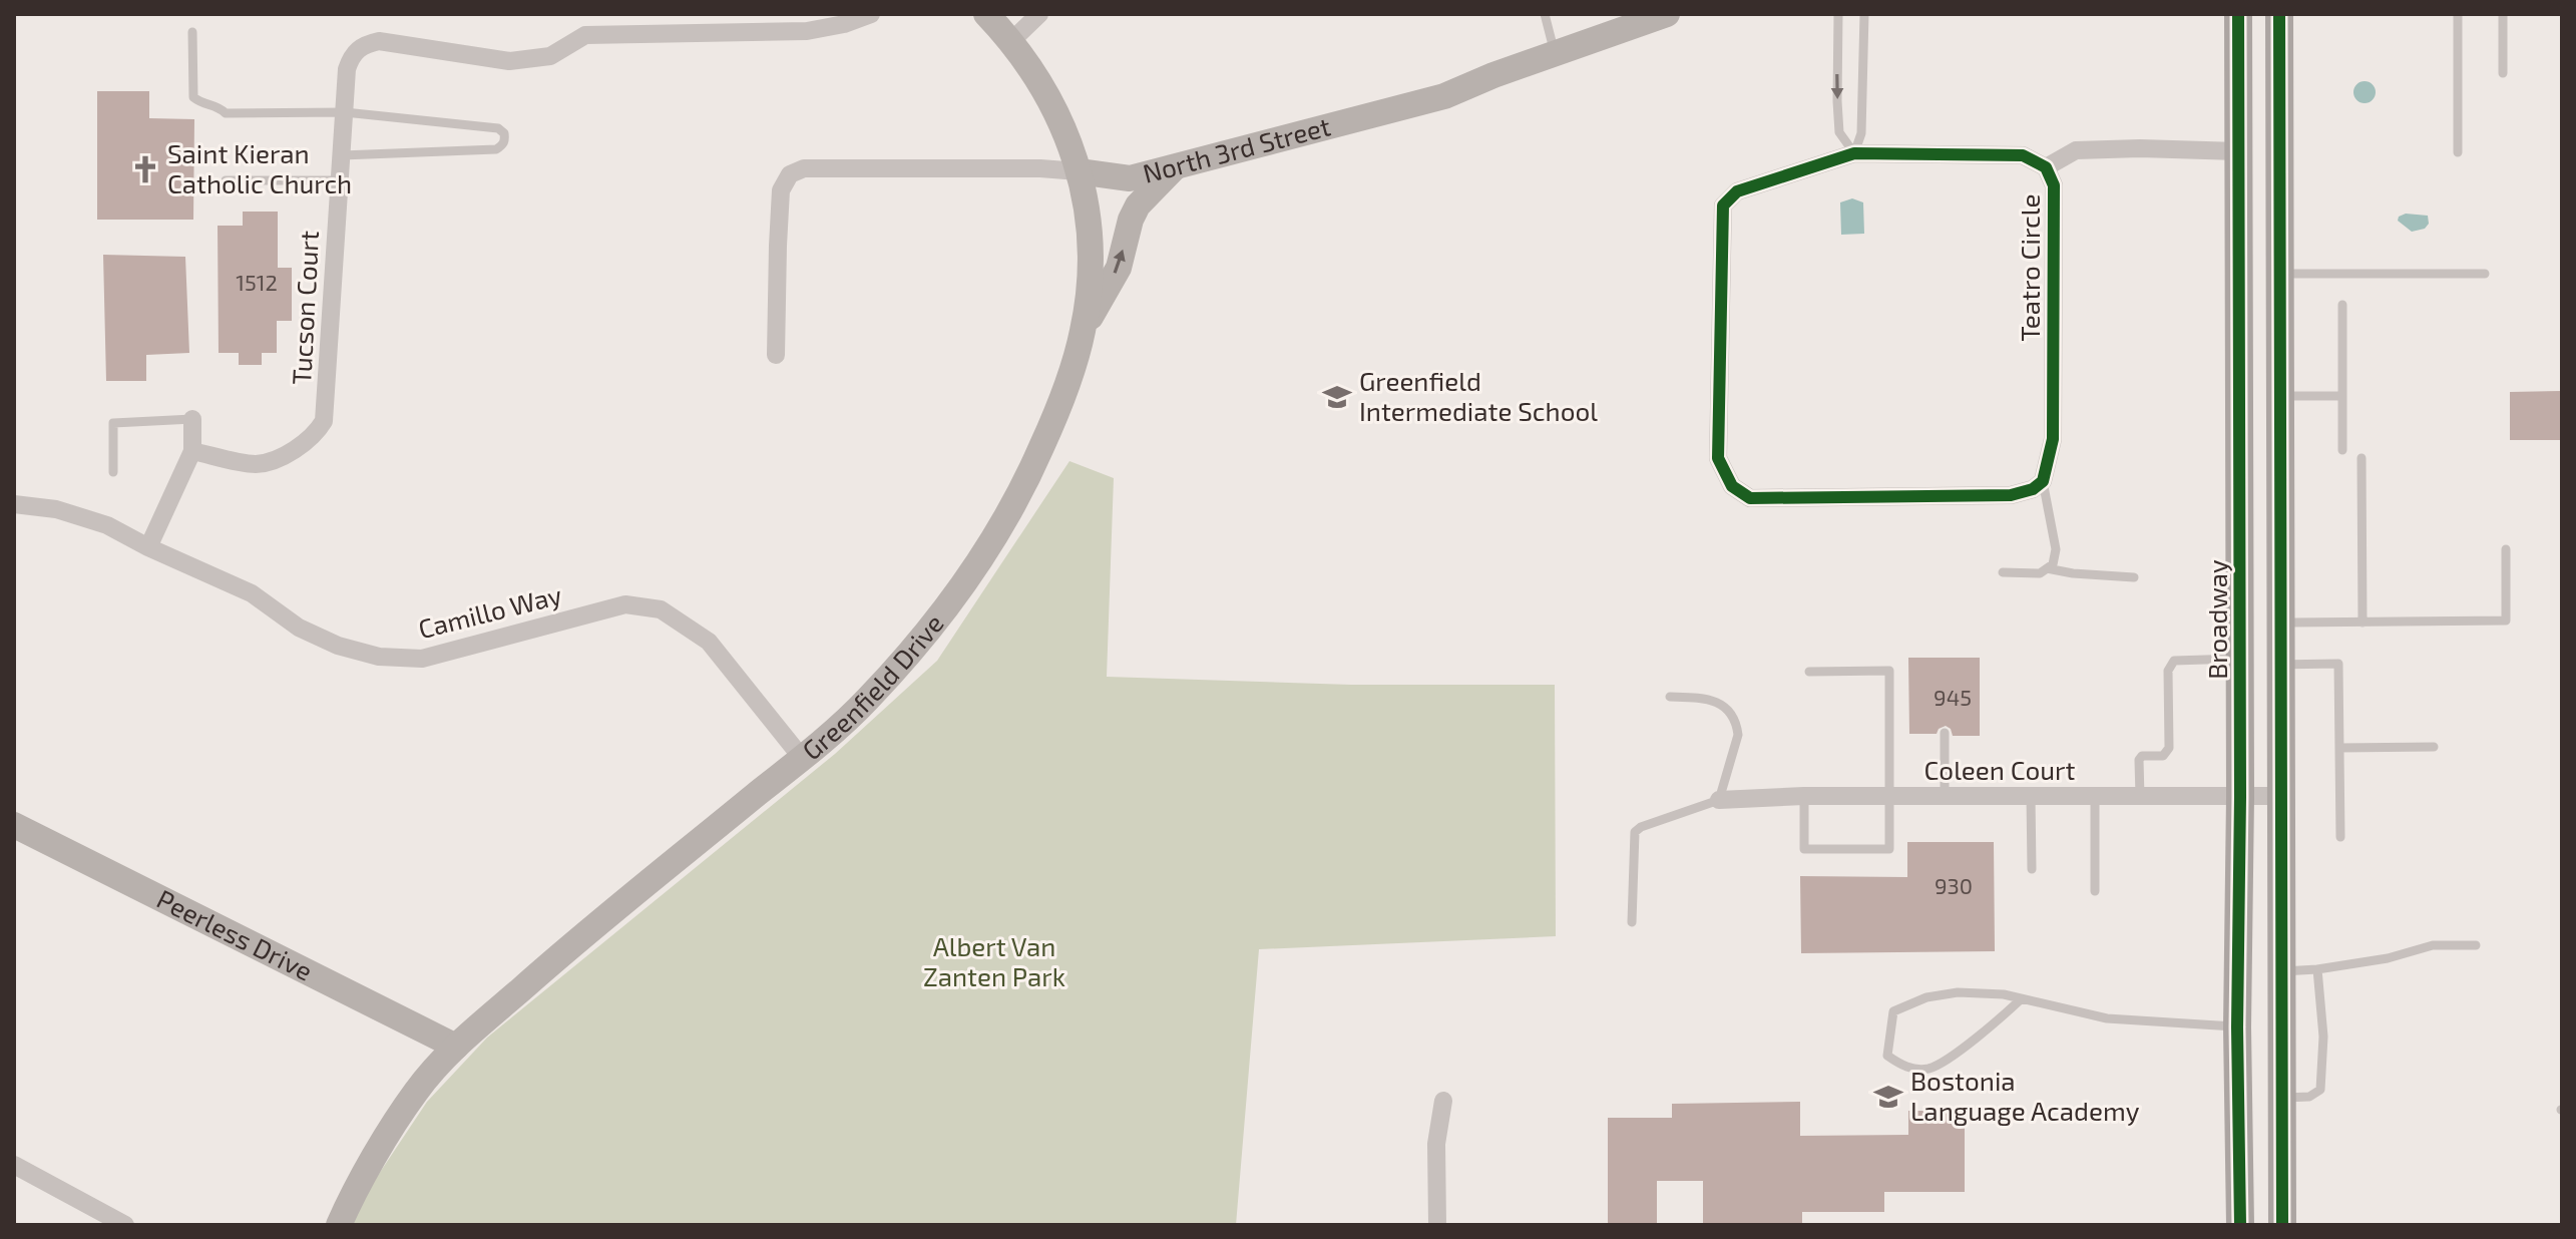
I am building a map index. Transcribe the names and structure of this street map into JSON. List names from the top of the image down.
{
  "streets": {
    "main road": [
      "North 3rd Street",
      "Broadway",
      "Greenfield Drive",
      "Peerless Drive"
    ],
    "street": [
      "Teatro Circle",
      "Tucson Court",
      "Camillo Way",
      "Coleen Court"
    ]
  },
  "crossings": [
    ["North 3rd Street", "Greenfield Drive"],
    ["Camillo Way", "Greenfield Drive"],
    ["Broadway", "Coleen Court"],
    ["Greenfield Drive", "Peerless Drive"]
  ],
  "parks": ["Albert Van Zanten Park"],
  "places": {
    "church": ["Saint Kieran Catholic Church"],
    "school or university": ["Greenfield Intermediate School", "Bostonia Language Academy"]
  },
  "house_numbers": ["1512", "945", "930"]
}
